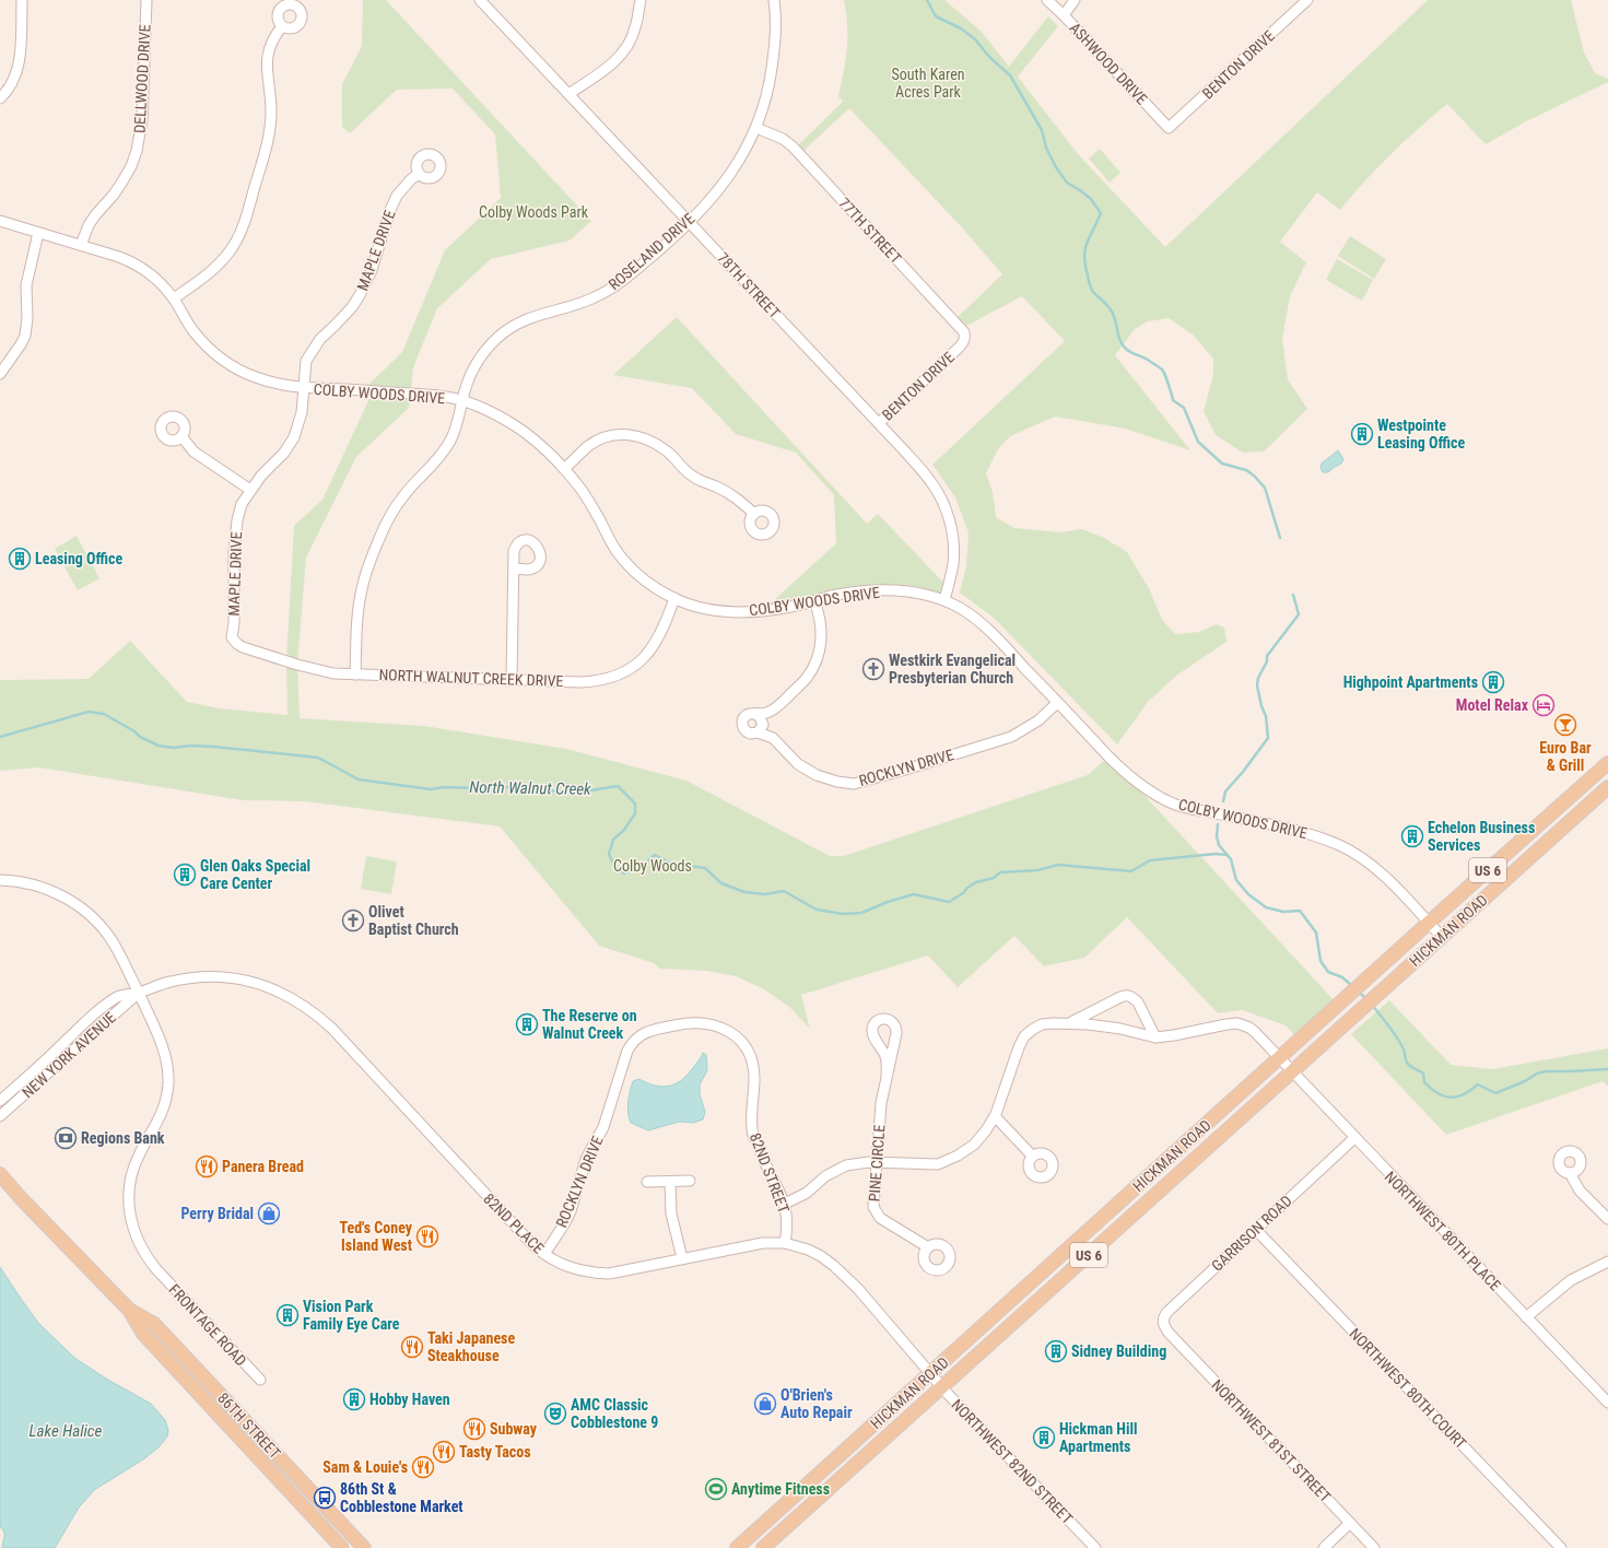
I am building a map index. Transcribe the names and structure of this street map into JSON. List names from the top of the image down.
{
  "streets": {
    "main road": ["US 6", "HICKMAN ROAD", "86TH STREET"],
    "street": [
      "ASHWOOD DRIVE",
      "BENTON DRIVE",
      "DELLWOOD DRIVE",
      "77TH STREET",
      "MAPLE DRIVE",
      "ROSELAND DRIVE",
      "78TH STREET",
      "COLBY WOODS DRIVE",
      "NORTH WALNUT CREEK DRIVE",
      "ROCKLYN DRIVE",
      "NEW YORK AVENUE",
      "PINE CIRCLE",
      "82ND STREET",
      "82ND PLACE",
      "NORTHWEST 80TH PLACE",
      "GARRISON ROAD",
      "FRONTAGE ROAD",
      "NORTHWEST 80TH COURT",
      "NORTHWEST 81ST STREET",
      "NORTHWEST 82ND STREET"
    ]
  },
  "crossings": [
    ["ASHWOOD DRIVE", "BENTON DRIVE"],
    ["BENTON DRIVE", "77TH STREET"],
    ["BENTON DRIVE", "78TH STREET"],
    ["DELLWOOD DRIVE", "COLBY WOODS DRIVE"],
    ["77TH STREET", "ROSELAND DRIVE"],
    ["MAPLE DRIVE", "COLBY WOODS DRIVE"],
    ["MAPLE DRIVE", "NORTH WALNUT CREEK DRIVE"],
    ["ROSELAND DRIVE", "78TH STREET"],
    ["ROSELAND DRIVE", "COLBY WOODS DRIVE"],
    ["ROSELAND DRIVE", "NORTH WALNUT CREEK DRIVE"],
    ["78TH STREET", "COLBY WOODS DRIVE"],
    ["COLBY WOODS DRIVE", "NORTH WALNUT CREEK DRIVE"],
    ["COLBY WOODS DRIVE", "ROCKLYN DRIVE"],
    ["COLBY WOODS DRIVE", "HICKMAN ROAD"],
    ["ROCKLYN DRIVE", "82ND STREET"],
    ["ROCKLYN DRIVE", "82ND PLACE"],
    ["HICKMAN ROAD", "NORTHWEST 80TH PLACE"],
    ["HICKMAN ROAD", "NORTHWEST 82ND STREET"],
    ["NEW YORK AVENUE", "82ND PLACE"],
    ["NEW YORK AVENUE", "FRONTAGE ROAD"],
    ["82ND STREET", "82ND PLACE"],
    ["NORTHWEST 80TH PLACE", "GARRISON ROAD"],
    ["GARRISON ROAD", "NORTHWEST 80TH COURT"],
    ["GARRISON ROAD", "NORTHWEST 81ST STREET"]
  ],
  "water": ["North Walnut Creek", "Lake Halice"],
  "parks": ["South Karen Acres Park", "Colby Woods Park", "Colby Woods"],
  "places": {
    "building": [
      "Westpointe Leasing Office",
      "Leasing Office",
      "Highpoint Apartments",
      "Echelon Business Services",
      "Glen Oaks Special Care Center",
      "The Reserve on Walnut Creek",
      "Vision Park Family Eye Care",
      "Sidney Building",
      "Hobby Haven",
      "Hickman Hill Apartments"
    ],
    "church": ["Westkirk Evangelical Presbyterian Church", "Olivet Baptist Church"],
    "hotel": ["Motel Relax"],
    "bar": ["Euro Bar & Grill"],
    "bank": ["Regions Bank"],
    "restaurant": [
      "Panera Bread",
      "Ted's Coney Island West",
      "Taki Japanese Steakhouse",
      "Subway",
      "Tasty Tacos",
      "Sam & Louie's"
    ],
    "shop": ["Perry Bridal", "O'Brien's Auto Repair"],
    "theatre": ["AMC Classic Cobblestone 9"],
    "sports": ["Anytime Fitness"],
    "bus stop": ["86th St & Cobblestone Market"]
  }
}
